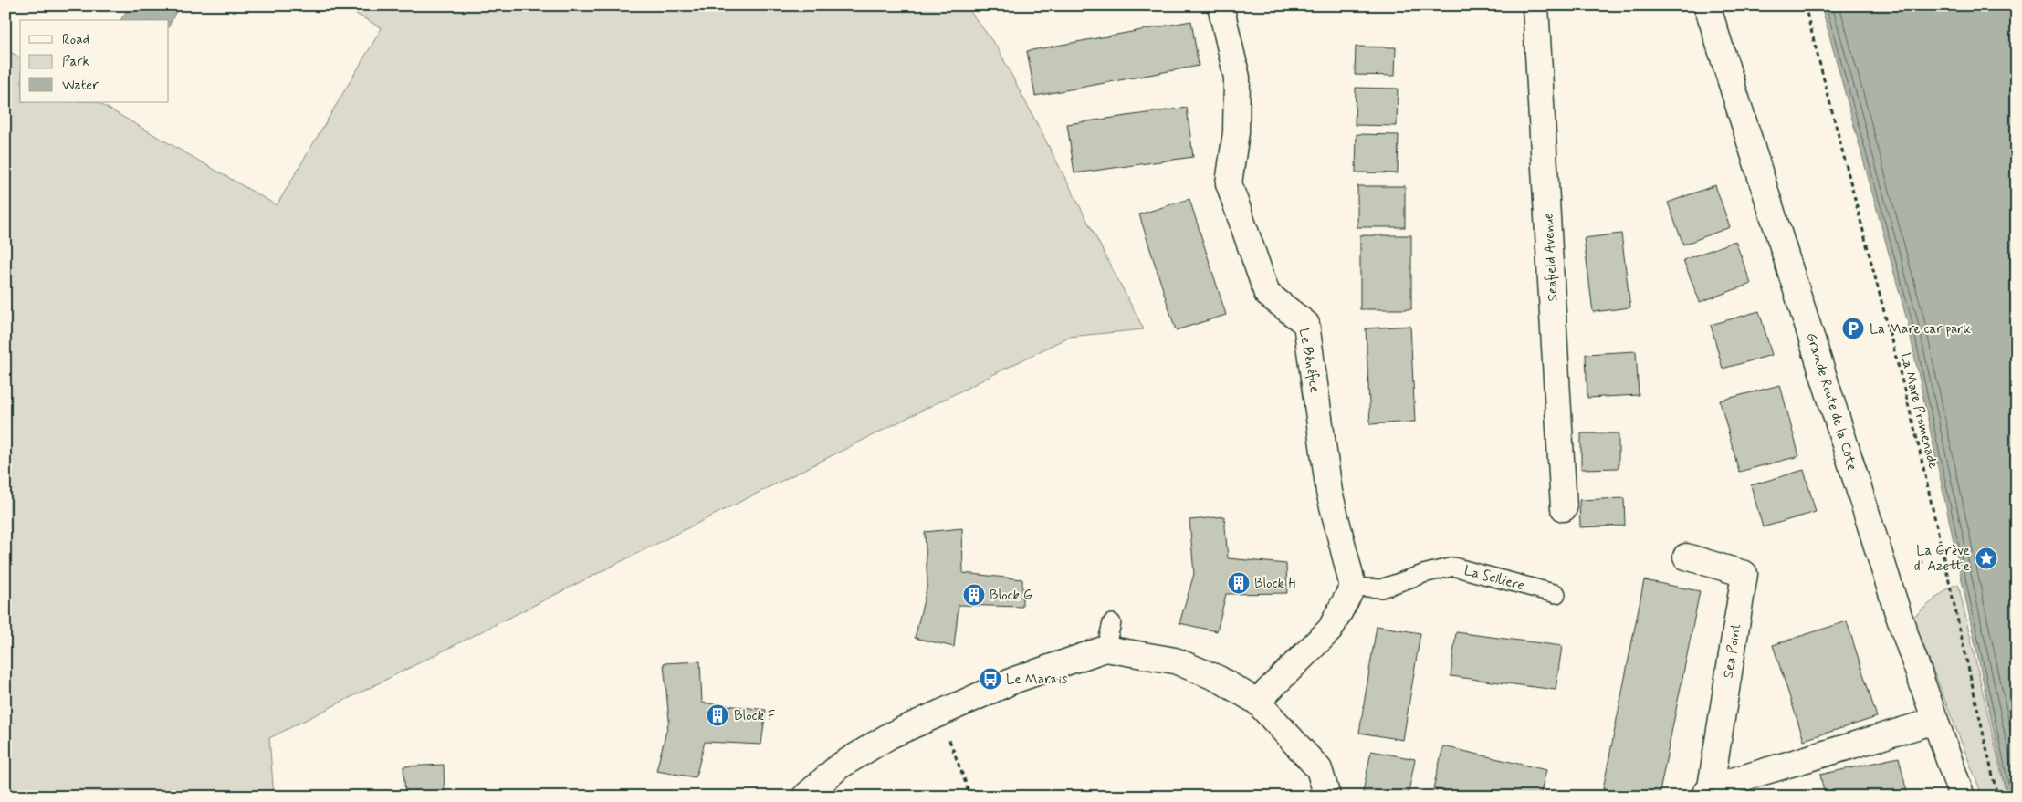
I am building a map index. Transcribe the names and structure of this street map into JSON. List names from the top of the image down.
{
  "streets": {
    "street": [
      "Seafield Avenue",
      "Le Bénéfice",
      "Grande Route de la Côte",
      "Sea Point"
    ],
    "lane": ["La Selliere"],
    "path": ["La Mare Promenade"]
  },
  "crossings": [
    ["Le Bénéfice", "La Selliere"],
    ["Grande Route de la Côte", "Sea Point"]
  ],
  "places": {
    "parking": ["La Mare car park"],
    "place": ["La Grève d’ Azette"],
    "building": ["Block H", "Block G", "Block F"],
    "bus stop": ["Le Marais"]
  },
  "legend": ["Road", "Park", "Water"]
}
